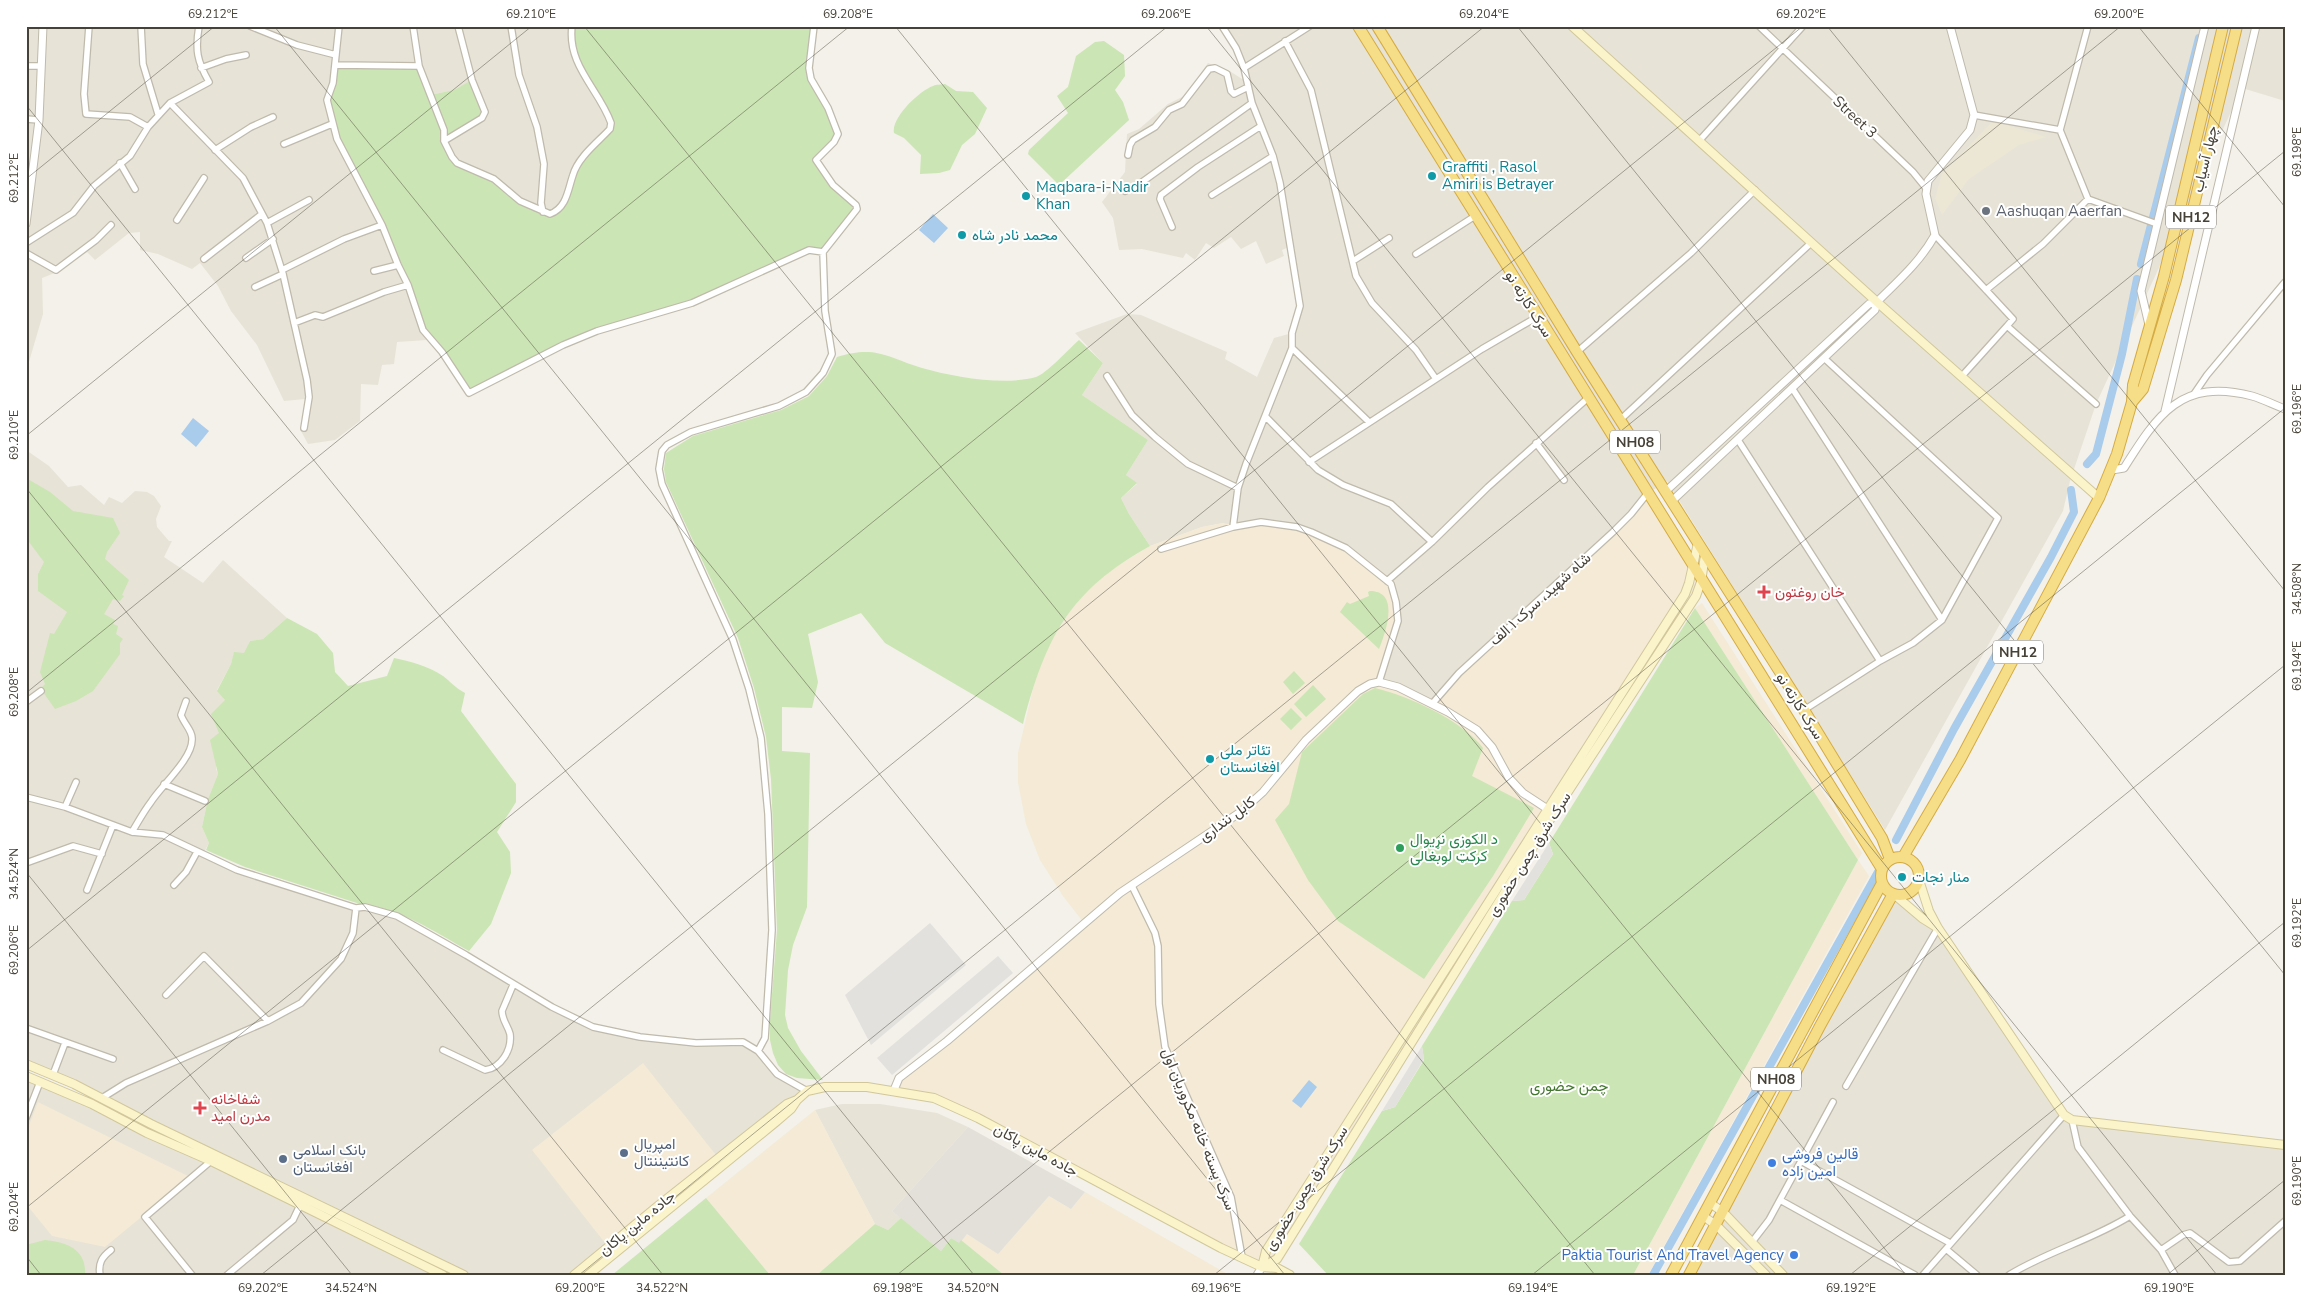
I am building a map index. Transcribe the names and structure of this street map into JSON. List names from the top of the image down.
{
  "streets": {
    "highway": [
      "چهار آسیاب",
      "NH12",
      "سرک کارته نو",
      "NH08"
    ],
    "main road": ["سرک شرق چمن حضوری", "جاده ماین پاکان"],
    "street": [
      "Street 3",
      "شاه شهید، سرک ۱ الف",
      "کابل ننداری",
      "سرک پسته خانه مکروریان اول"
    ]
  },
  "crossings": [
    ["چهار آسیاب", "NH12"],
    ["NH12", "سرک کارته نو"],
    ["NH12", "NH08"],
    ["سرک کارته نو", "NH08"],
    ["سرک کارته نو", "شاه شهید، سرک ۱ الف"],
    ["سرک کارته نو", "سرک شرق چمن حضوری"],
    ["کابل ننداری", "سرک پسته خانه مکروریان اول"],
    ["کابل ننداری", "جاده ماین پاکان"],
    ["سرک شرق چمن حضوری", "جاده ماین پاکان"],
    ["سرک پسته خانه مکروریان اول", "جاده ماین پاکان"]
  ],
  "parks": ["چمن حضوری"],
  "places": {
    "other": [
      "Graffiti , Rasol Amiri is Betrayer",
      "Maqbara-i-Nadir Khan",
      "Aashuqan Aaerfan",
      "محمد نادر شاه",
      "تئاتر ملی افغانستان",
      "د الکوزی نړیوال کرکټ لوبغالی",
      "منار نجات",
      "امپریال کانتیننتال",
      "بانک اسلامی افغانستان",
      "قالین فروشی امین زاده",
      "Paktia Tourist And Travel Agency"
    ],
    "health": ["خان روغتون", "شفاخانه مدرن امید"]
  },
  "coordinates": [
    "69.212°E",
    "69.210°E",
    "69.208°E",
    "69.206°E",
    "69.204°E",
    "69.202°E",
    "69.200°E",
    "69.198°E",
    "69.196°E",
    "34.508°N",
    "69.194°E",
    "34.524°N",
    "69.192°E",
    "69.190°E",
    "34.522°N",
    "34.520°N"
  ]
}
